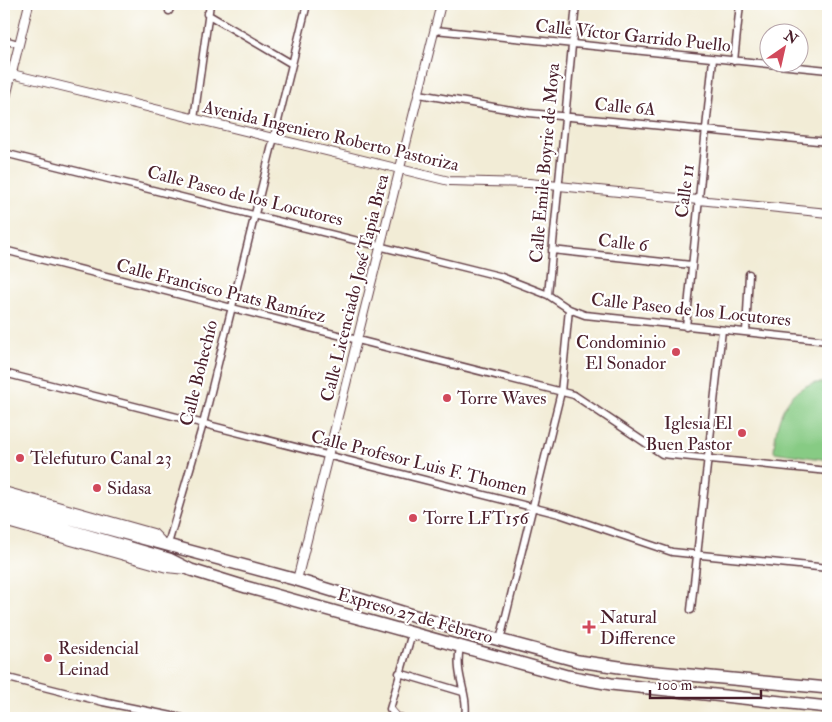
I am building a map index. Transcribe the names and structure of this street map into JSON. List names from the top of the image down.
{
  "streets": {
    "highway": ["Expreso 27 de Febrero"],
    "street": [
      "Calle Víctor Garrido Puello",
      "Calle 6A",
      "Avenida Ingeniero Roberto Pastoriza",
      "Calle Emile Boyrie de Moya",
      "Calle 11",
      "Calle Paseo de los Locutores",
      "Calle 6",
      "Calle Licenciado José Tapia Brea",
      "Calle Francisco Prats Ramírez",
      "Calle Bohechío",
      "Calle Profesor Luis F. Thomen"
    ]
  },
  "crossings": [
    ["Calle Víctor Garrido Puello", "Calle Emile Boyrie de Moya"],
    ["Calle Víctor Garrido Puello", "Calle 11"],
    ["Calle Víctor Garrido Puello", "Calle Licenciado José Tapia Brea"],
    ["Calle 6A", "Calle Emile Boyrie de Moya"],
    ["Calle 6A", "Calle 11"],
    ["Calle 6A", "Calle Licenciado José Tapia Brea"],
    ["Avenida Ingeniero Roberto Pastoriza", "Calle Emile Boyrie de Moya"],
    ["Avenida Ingeniero Roberto Pastoriza", "Calle 11"],
    ["Avenida Ingeniero Roberto Pastoriza", "Calle Licenciado José Tapia Brea"],
    ["Avenida Ingeniero Roberto Pastoriza", "Calle Bohechío"],
    ["Calle Emile Boyrie de Moya", "Calle Paseo de los Locutores"],
    ["Calle Emile Boyrie de Moya", "Calle 6"],
    ["Calle 11", "Calle Paseo de los Locutores"],
    ["Calle 11", "Calle 6"],
    ["Calle Paseo de los Locutores", "Calle Licenciado José Tapia Brea"],
    ["Calle Paseo de los Locutores", "Calle Bohechío"],
    ["Calle Licenciado José Tapia Brea", "Calle Francisco Prats Ramírez"],
    ["Calle Licenciado José Tapia Brea", "Calle Profesor Luis F. Thomen"],
    ["Calle Licenciado José Tapia Brea", "Expreso 27 de Febrero"],
    ["Calle Francisco Prats Ramírez", "Calle Bohechío"],
    ["Calle Bohechío", "Calle Profesor Luis F. Thomen"],
    ["Calle Bohechío", "Expreso 27 de Febrero"]
  ],
  "places": {
    "other": [
      "Condominio El Sonador",
      "Torre Waves",
      "Iglesia El Buen Pastor",
      "Telefuturo Canal 23",
      "Sidasa",
      "Torre LFT156",
      "Residencial Leinad"
    ],
    "health": ["Natural Difference"]
  },
  "scale_bar": "100 m",
  "north": "top right"
}
